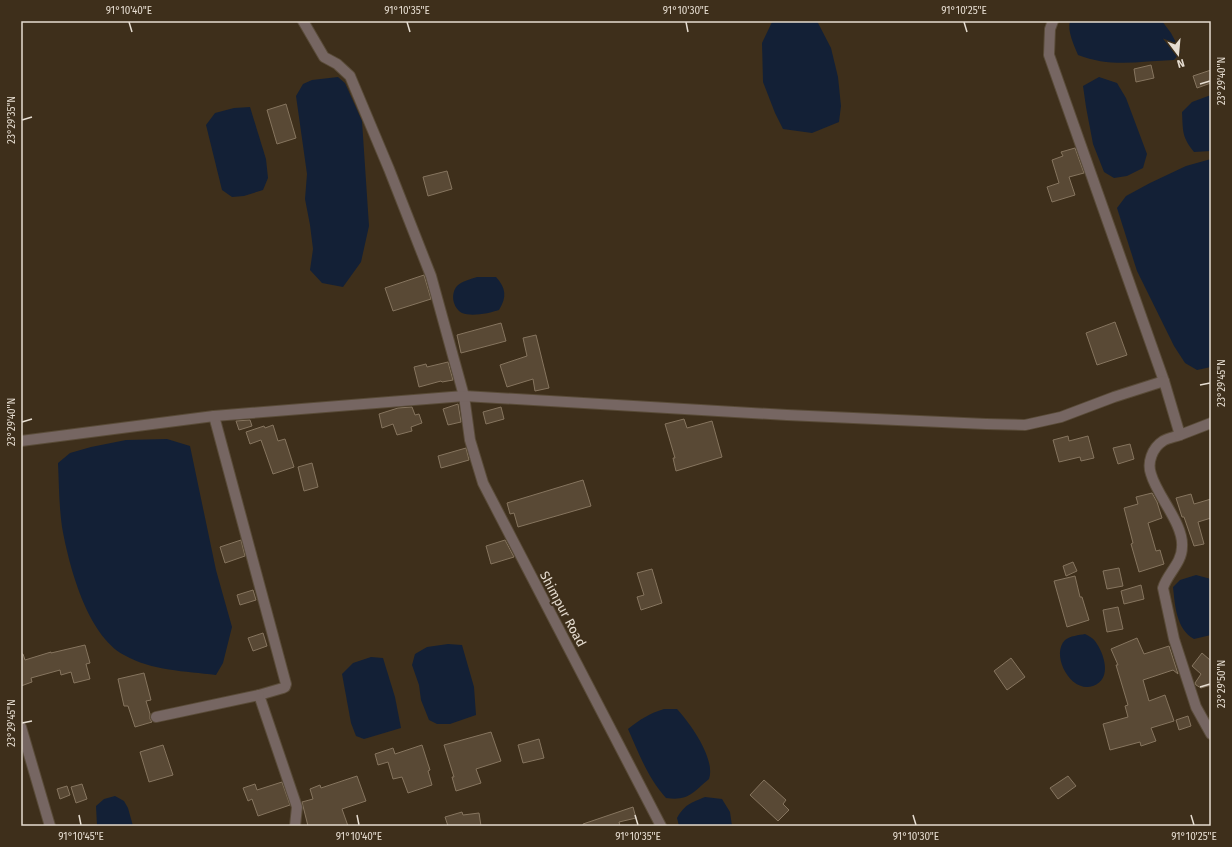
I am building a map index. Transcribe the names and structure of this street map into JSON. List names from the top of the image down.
{
  "streets": {
    "street": ["Shimpur Road"]
  },
  "north": "bottom",
  "coordinates": [
    "91°10'40\"E",
    "91°10'35\"E",
    "91°10'30\"E",
    "91°10'25\"E",
    "23°29'40\"N",
    "23°29'35\"N",
    "23°29'45\"N",
    "23°29'50\"N",
    "91°10'45\"E"
  ]
}
